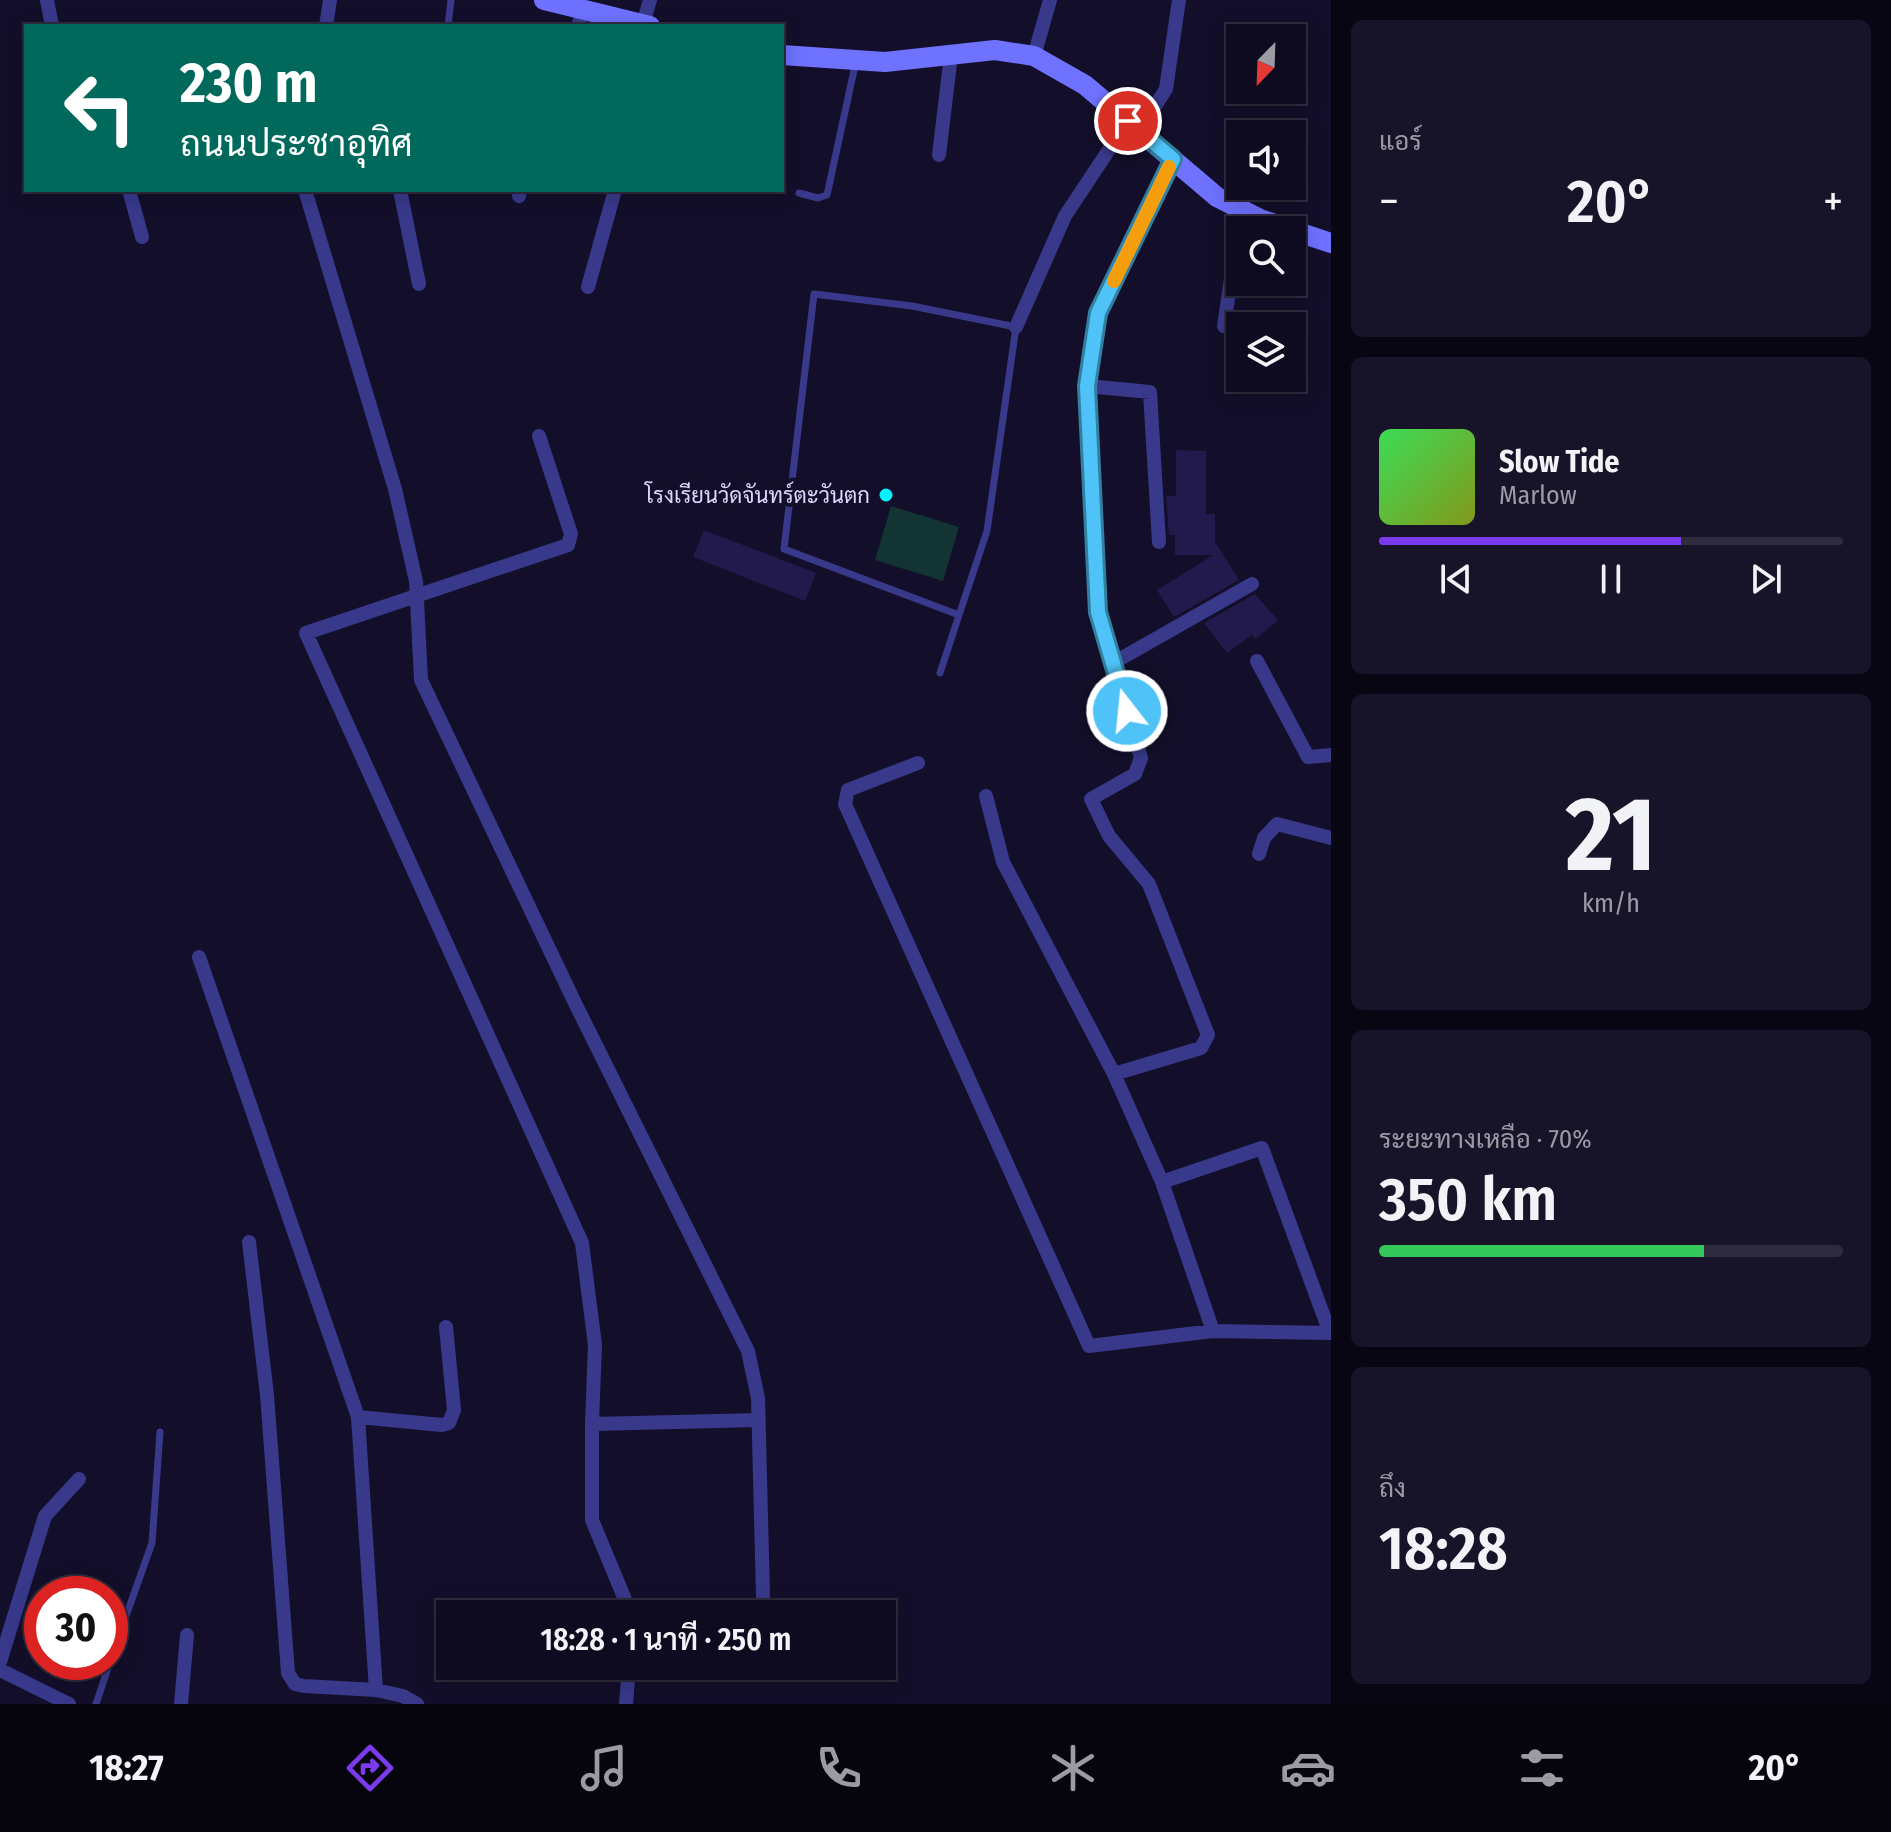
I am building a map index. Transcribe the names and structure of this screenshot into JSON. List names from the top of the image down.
{
  "places": ["โรงเรียนวัดจันทร์ตะวันตก"],
  "north": "bottom left",
  "page": {
    "tile": [
      "แอร์",
      ["21", "km/h"],
      ["ระยะทางเหลือ · 70%", "350 km"],
      ["ถึง", "18:28"]
    ],
    "turn": ["230 m", "ถนนประชาอุทิศ"],
    "heat": ["−", "20°", "+"],
    "song": ["Slow Tide", "Marlow"],
    "limit": "30",
    "trip": "18:28 · 1 นาที · 250 m",
    "tabs": ["18:27", "20°"]
  }
}
